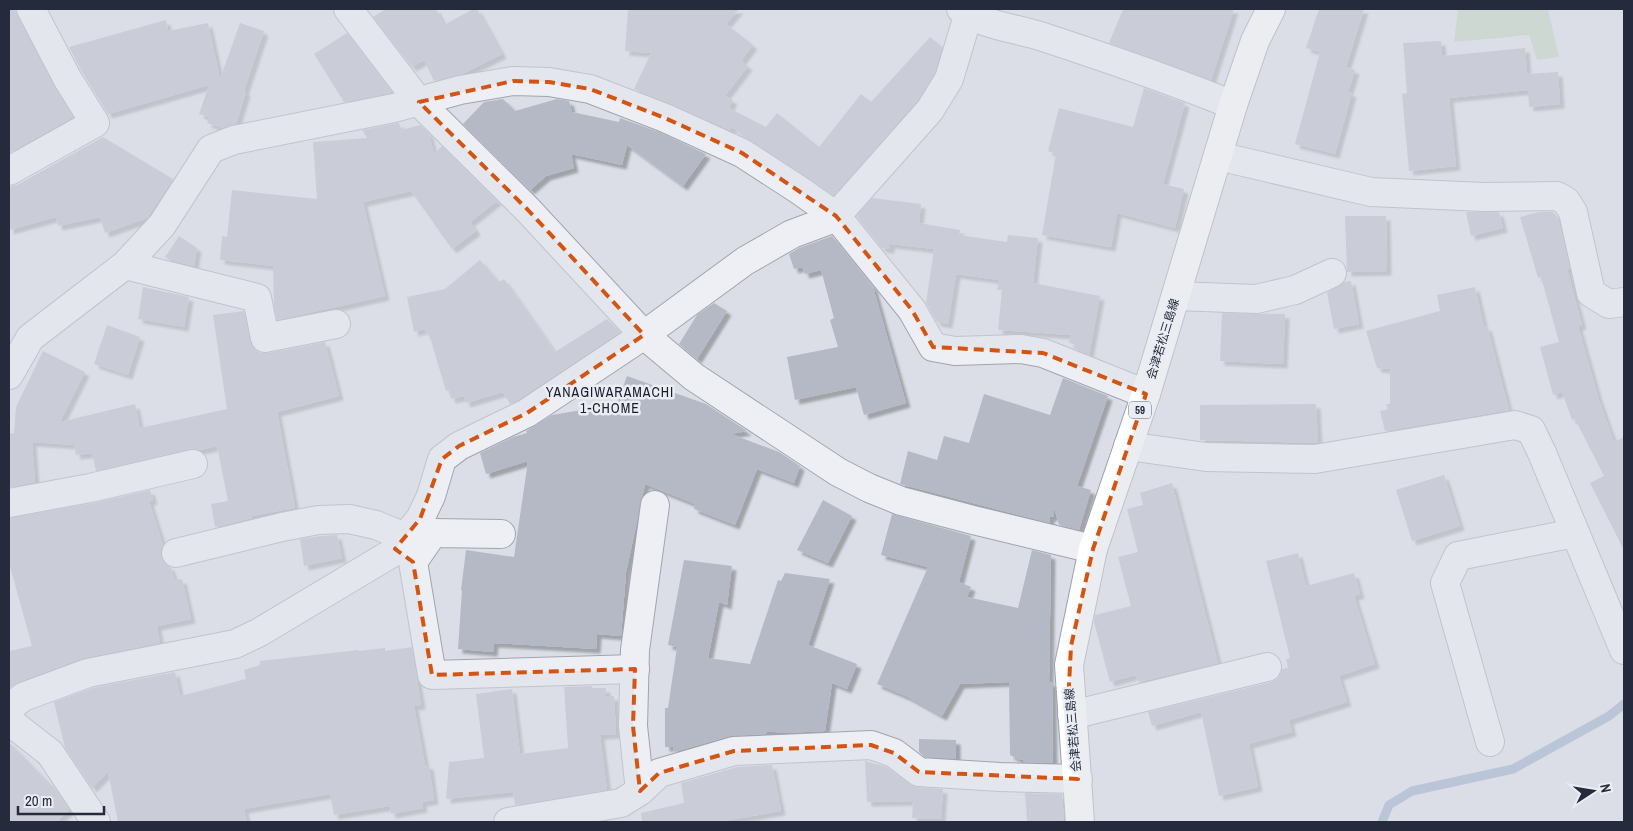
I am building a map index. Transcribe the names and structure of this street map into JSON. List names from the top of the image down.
{
  "streets": {
    "main road": ["会津若松三島線", "59"]
  },
  "districts": ["YANAGIWARAMACHI 1-CHOME"],
  "scale_bar": "20 m",
  "north": "right"
}
